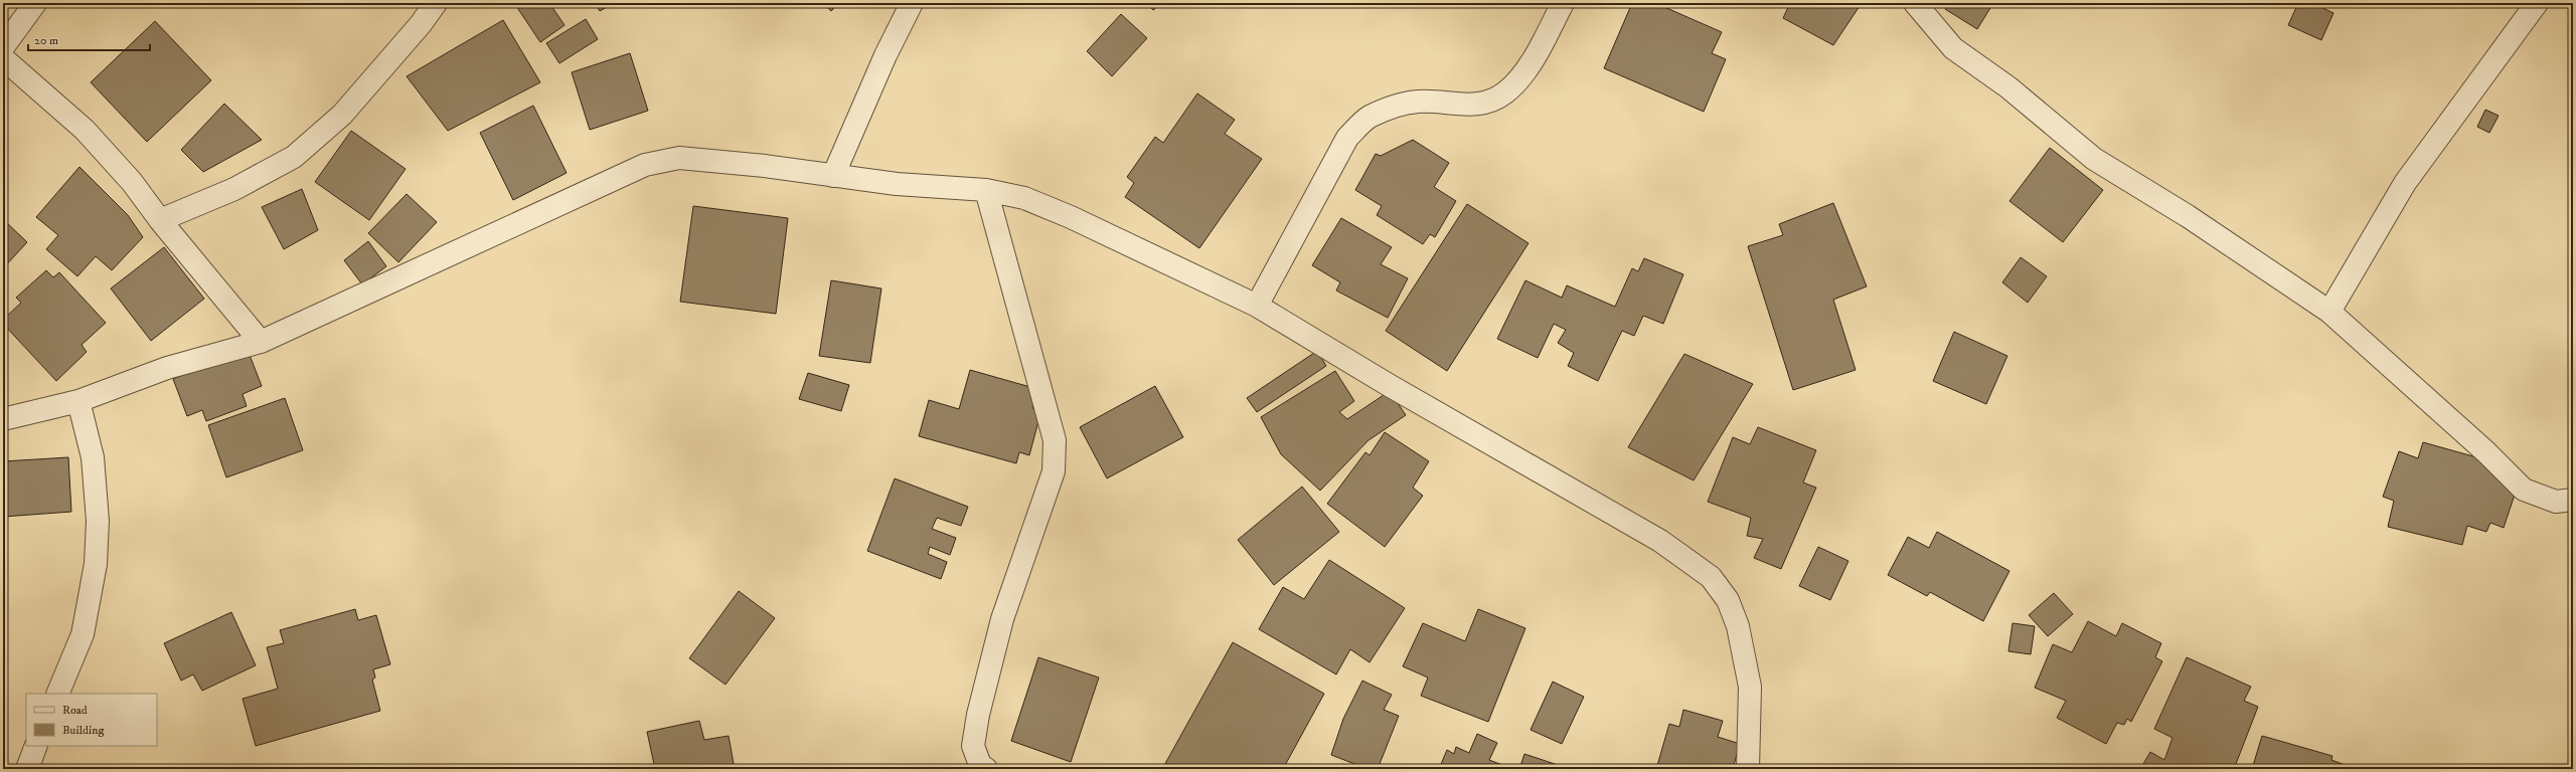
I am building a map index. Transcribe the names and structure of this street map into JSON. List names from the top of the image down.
{
  "legend": ["Road", "Building"],
  "scale_bar": "20 m"
}
